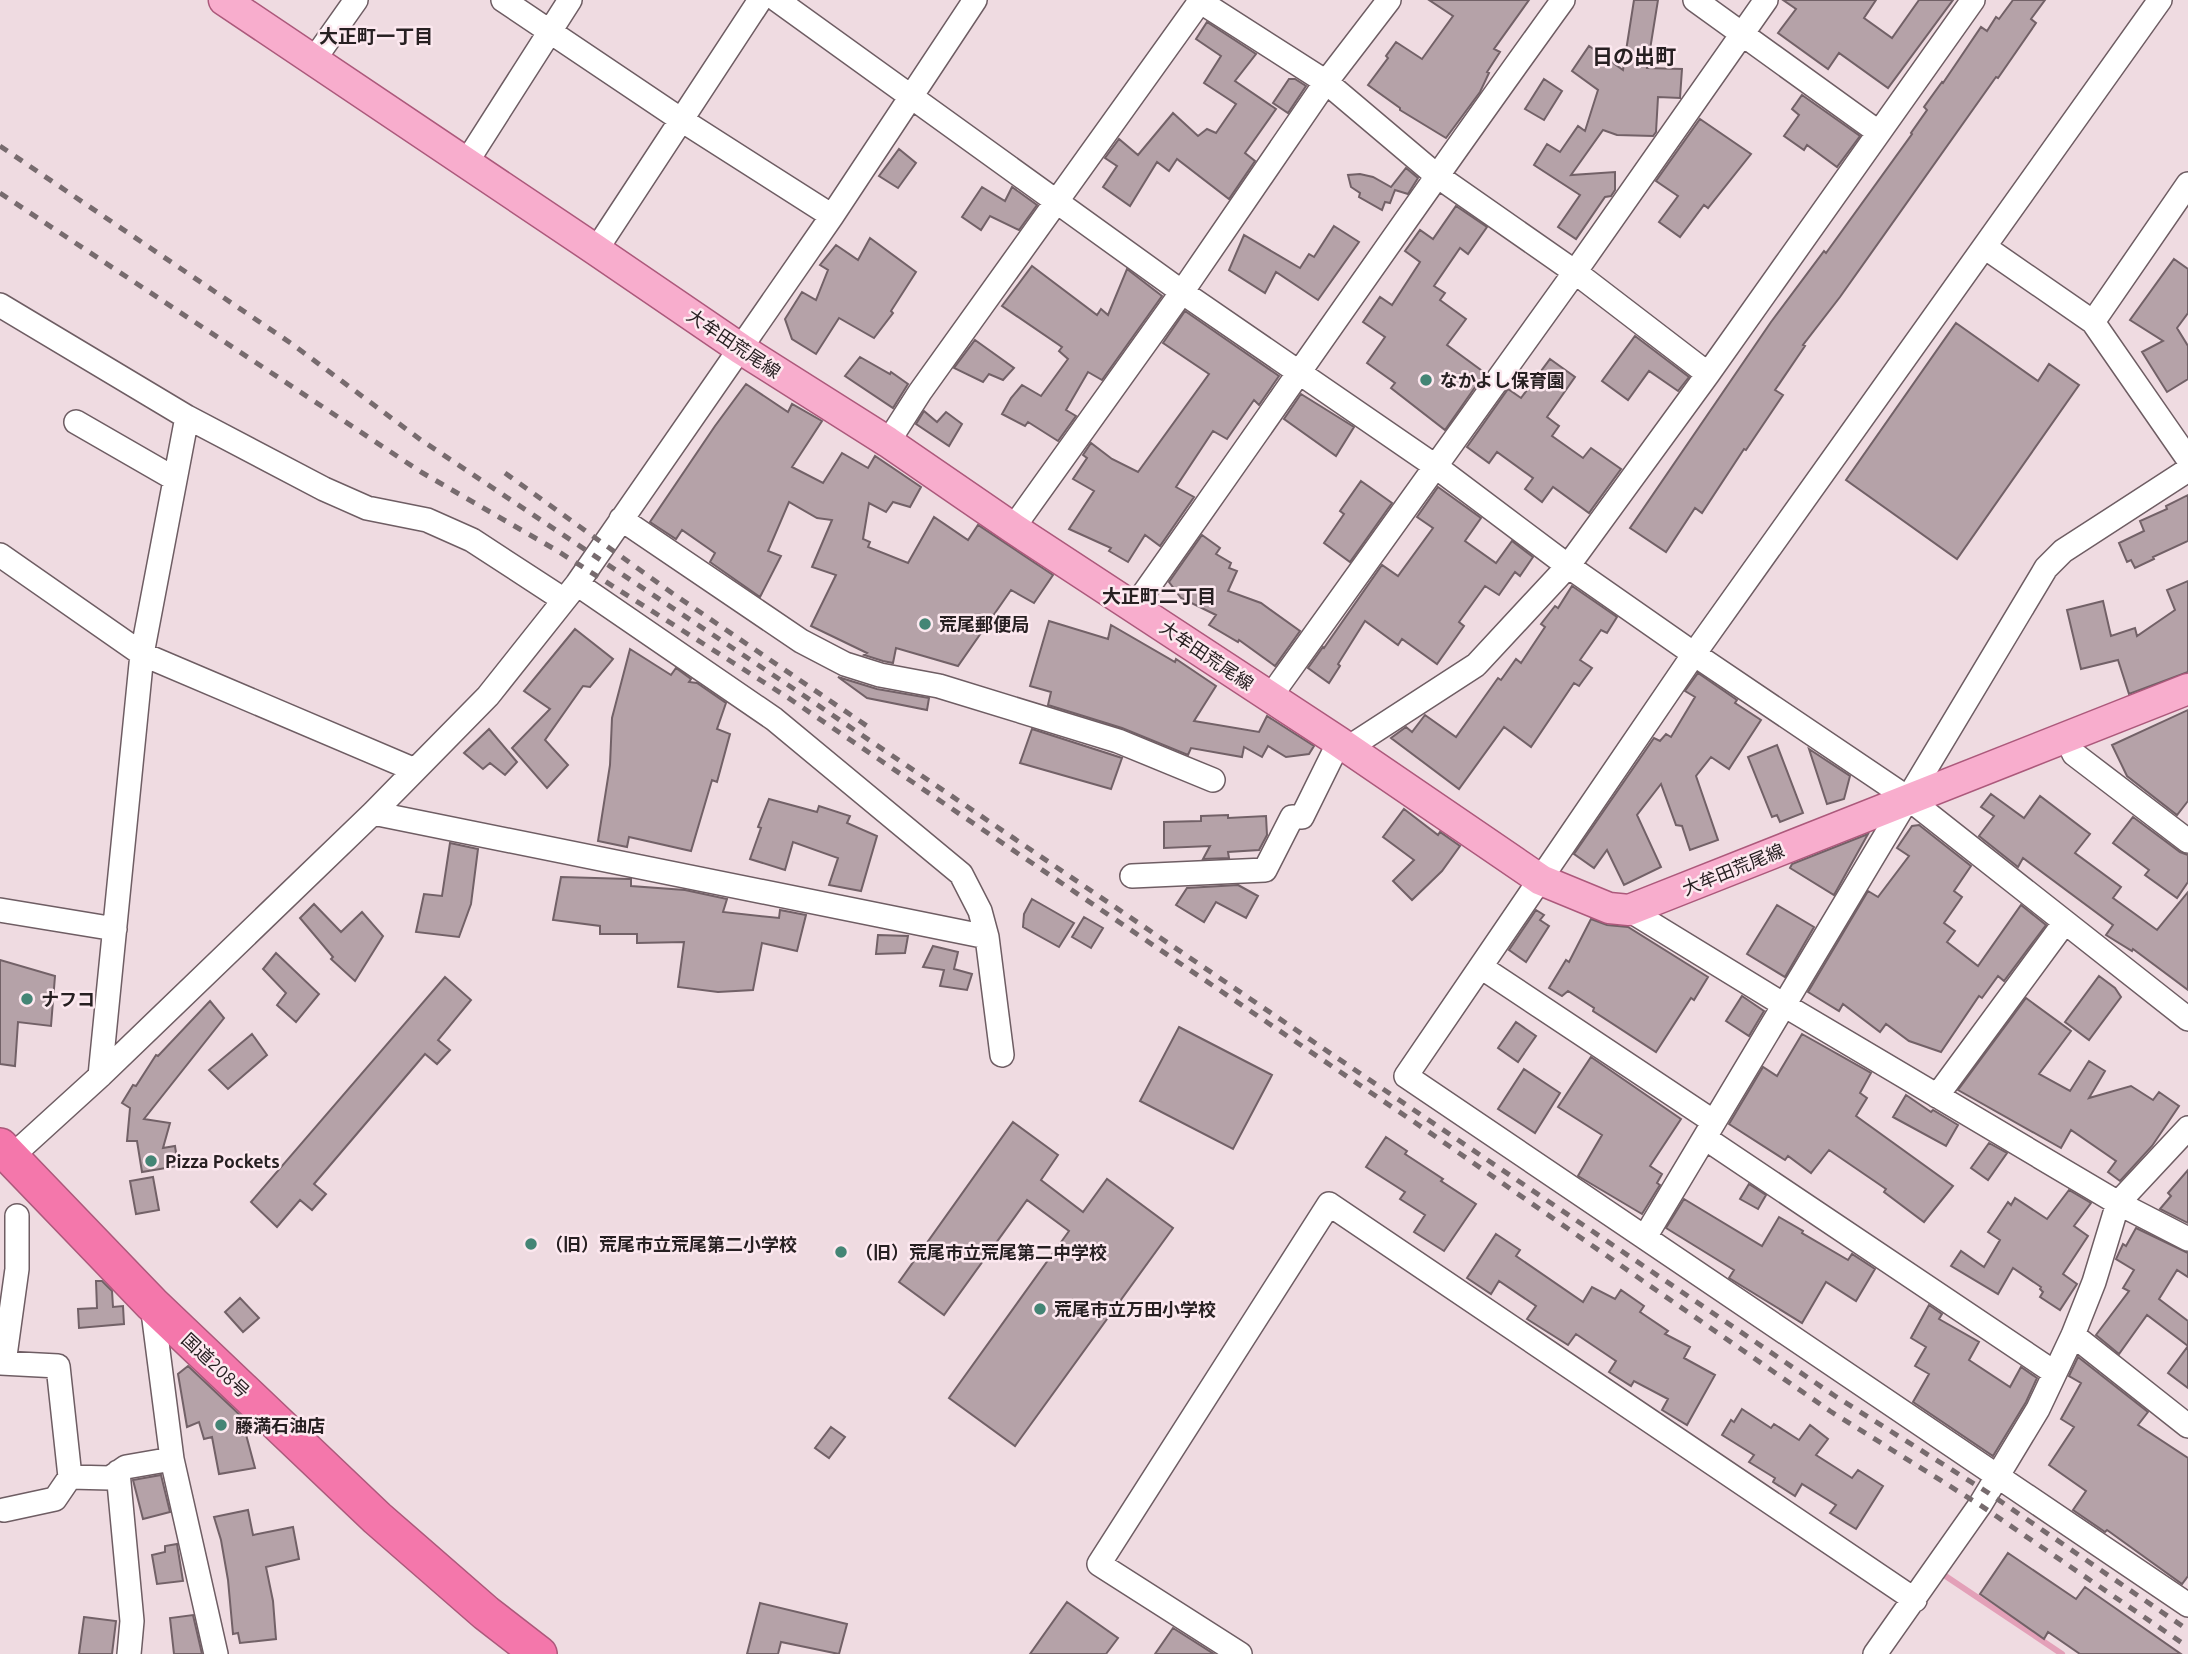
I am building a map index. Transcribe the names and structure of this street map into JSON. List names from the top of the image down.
{
  "streets": {
    "highway": ["国道208号"],
    "main road": ["大牟田荒尾線"]
  },
  "districts": ["大正町一丁目", "日の出町", "大正町二丁目"],
  "places": [
    "なかよし保育園",
    "荒尾郵便局",
    "ナフコ",
    "Pizza Pockets",
    "（旧）荒尾市立荒尾第二小学校",
    "（旧）荒尾市立荒尾第二中学校",
    "荒尾市立万田小学校",
    "藤満石油店"
  ]
}
